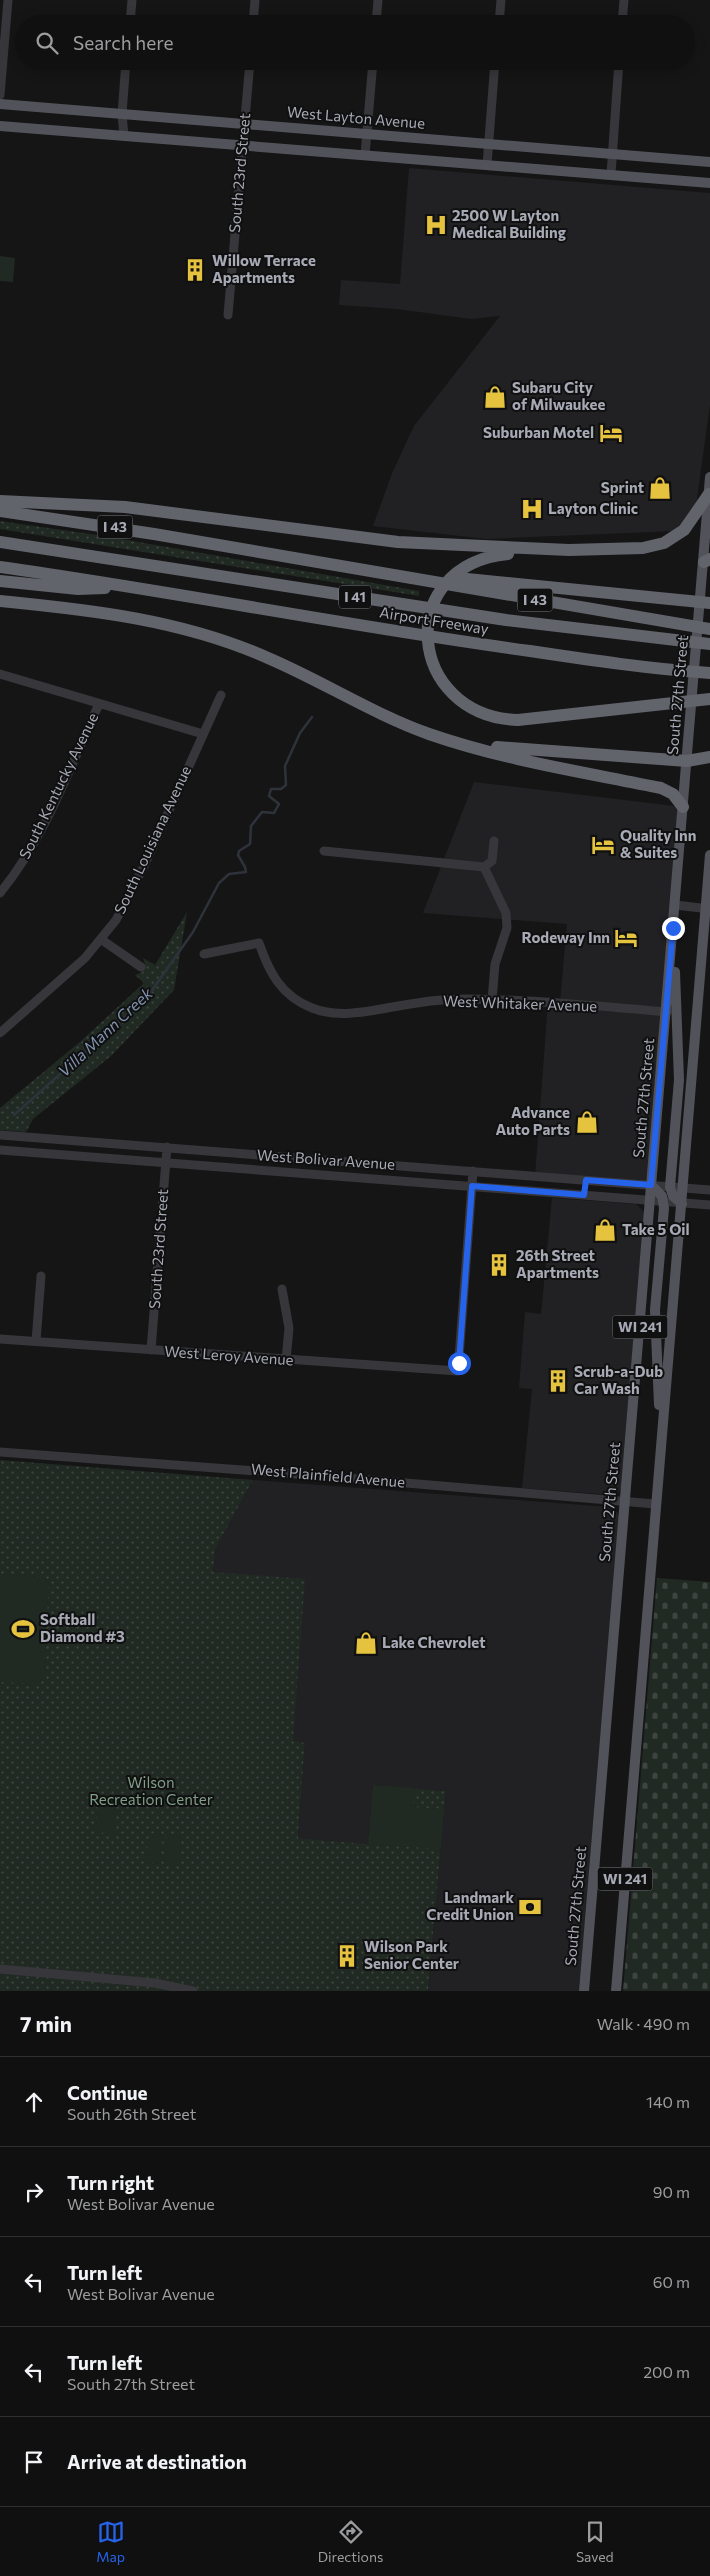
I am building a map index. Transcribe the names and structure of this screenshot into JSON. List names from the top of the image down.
{
  "streets": {
    "highway": ["I 43", "I 41", "Airport Freeway"],
    "main road": ["West Layton Avenue", "South 27th Street", "WI 241"],
    "street": [
      "South 23rd Street",
      "South Kentucky Avenue",
      "South Louisiana Avenue",
      "West Whitaker Avenue",
      "West Bolivar Avenue",
      "West Leroy Avenue",
      "West Plainfield Avenue"
    ]
  },
  "crossings": [
    ["West Layton Avenue", "South 23rd Street"],
    ["South 23rd Street", "West Bolivar Avenue"],
    ["South 23rd Street", "West Leroy Avenue"],
    ["I 41", "Airport Freeway"],
    ["South 27th Street", "West Whitaker Avenue"],
    ["South 27th Street", "West Bolivar Avenue"],
    ["South 27th Street", "West Plainfield Avenue"],
    ["West Bolivar Avenue", "WI 241"],
    ["West Bolivar Avenue", "West Leroy Avenue"],
    ["WI 241", "West Plainfield Avenue"]
  ],
  "water": ["Villa Mann Creek"],
  "parks": ["Wilson Recreation Center"],
  "places": {
    "hospital": ["2500 W Layton Medical Building", "Layton Clinic"],
    "building": [
      "Willow Terrace Apartments",
      "26th Street Apartments",
      "Scrub-a-Dub Car Wash",
      "Wilson Park Senior Center"
    ],
    "shop": [
      "Subaru City of Milwaukee",
      "Sprint",
      "Advance Auto Parts",
      "Take 5 Oil",
      "Lake Chevrolet"
    ],
    "hotel": ["Suburban Motel", "Quality Inn & Suites", "Rodeway Inn"],
    "sports": ["Softball Diamond #3"],
    "bank": ["Landmark Credit Union"]
  },
  "page": {
    "search": "Search here",
    "heading": ["7 min", "Walk · 490 m"],
    "list": [
      ["Continue", "South 26th Street", "140 m"],
      ["Turn right", "West Bolivar Avenue", "90 m"],
      ["Turn left", "West Bolivar Avenue", "60 m"],
      ["Turn left", "South 27th Street", "200 m"],
      "Arrive at destination"
    ],
    "nav": ["Map", "Directions", "Saved"]
  }
}
